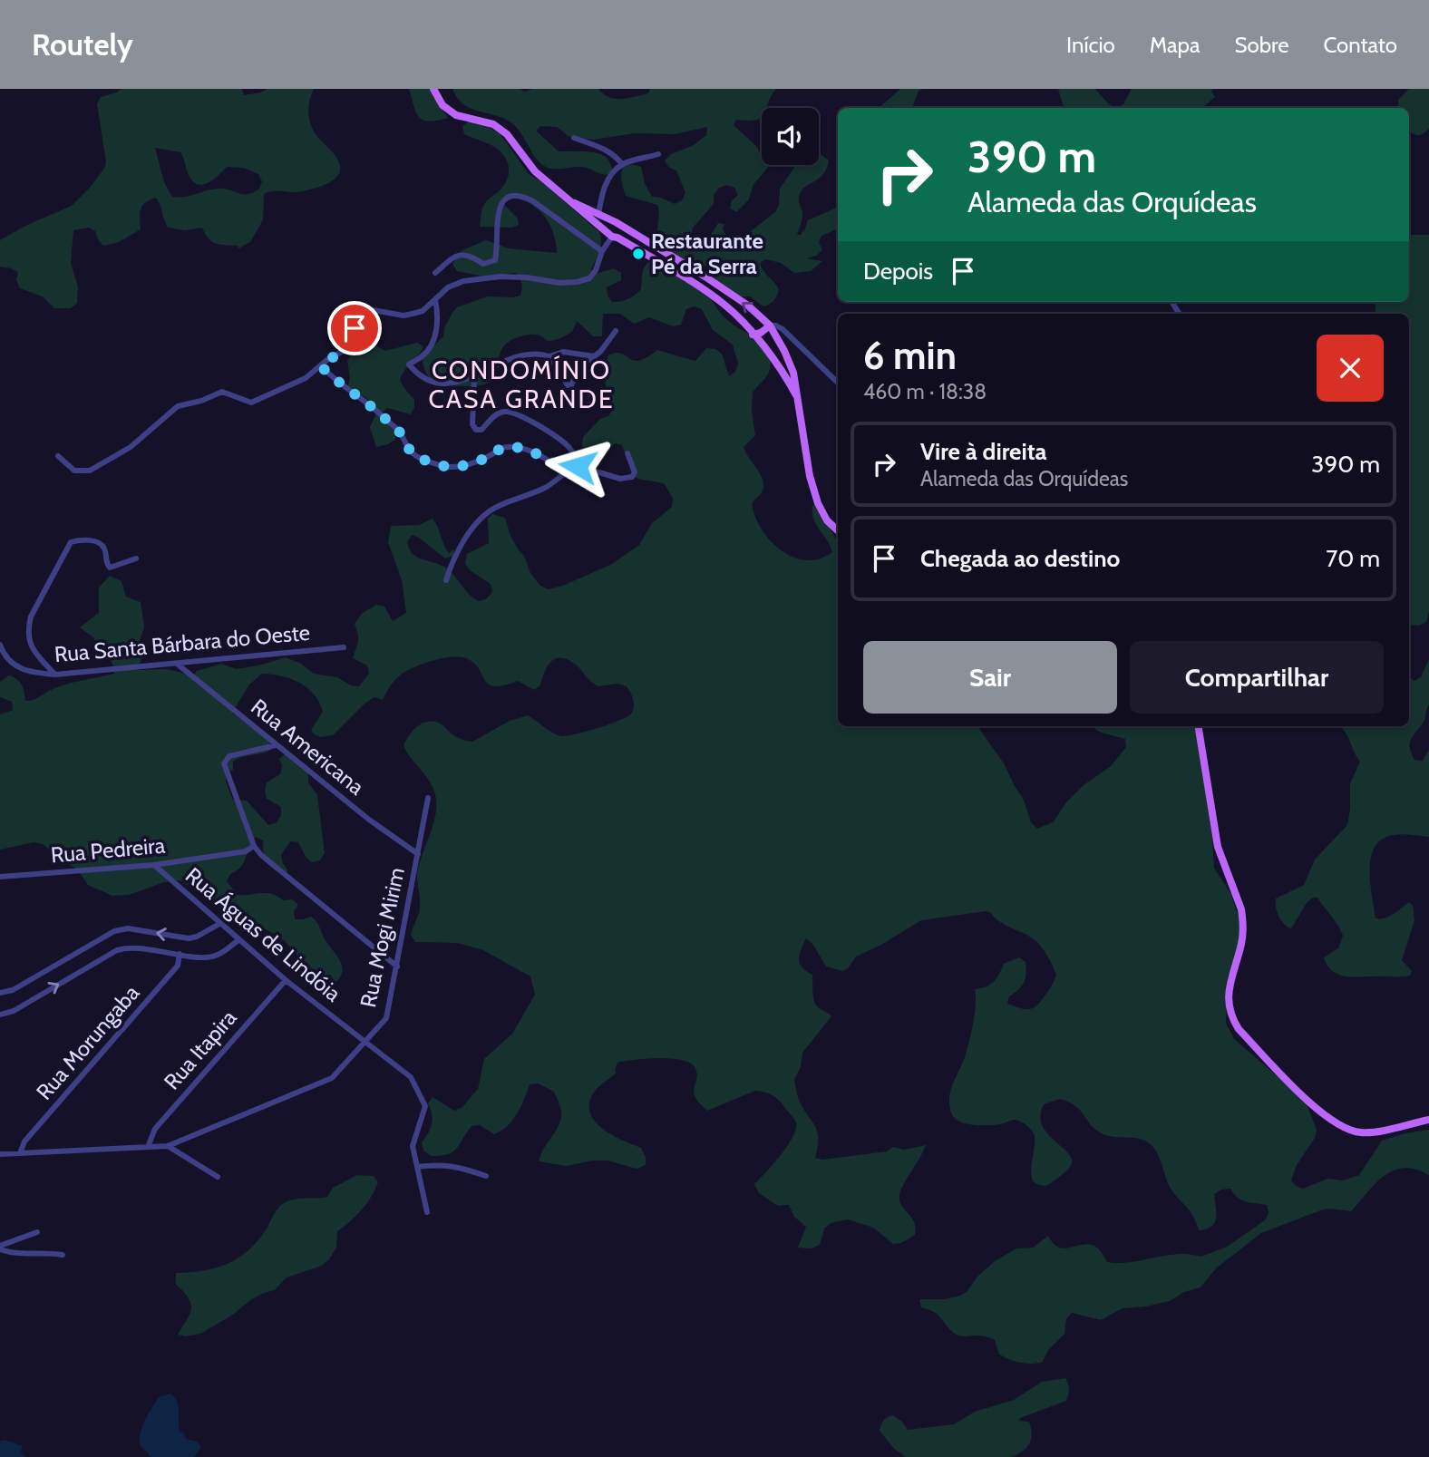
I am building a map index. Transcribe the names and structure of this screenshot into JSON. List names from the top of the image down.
{
  "streets": {
    "street": [
      "Rua Santa Bárbara do Oeste",
      "Rua Americana",
      "Rua Pedreira",
      "Rua Águas de Lindóia",
      "Rua Mogi Mirim",
      "Rua Morungaba",
      "Rua Itapira"
    ]
  },
  "crossings": [
    ["Rua Santa Bárbara do Oeste", "Rua Americana"],
    ["Rua Americana", "Rua Mogi Mirim"],
    ["Rua Pedreira", "Rua Águas de Lindóia"],
    ["Rua Águas de Lindóia", "Rua Mogi Mirim"],
    ["Rua Águas de Lindóia", "Rua Itapira"],
    ["Rua Mogi Mirim", "Rua Morungaba"],
    ["Rua Mogi Mirim", "Rua Itapira"]
  ],
  "districts": ["CONDOMÍNIO CASA GRANDE"],
  "places": ["Restaurante Pé da Serra"],
  "page": {
    "header": "Routely",
    "nav": [
      "Início",
      "Mapa",
      "Sobre",
      "Contato"
    ],
    "turn": ["390 m", "Alameda das Orquídeas"],
    "then": "Depois",
    "heading": ["6 min", "460 m · 18:38"],
    "list": [
      {
        "name": "Vire à direita",
        "note": "Alameda das Orquídeas",
        "value": "390 m"
      },
      {
        "name": "Chegada ao destino",
        "value": "70 m"
      }
    ],
    "buttons": ["Sair", "Compartilhar"]
  }
}
